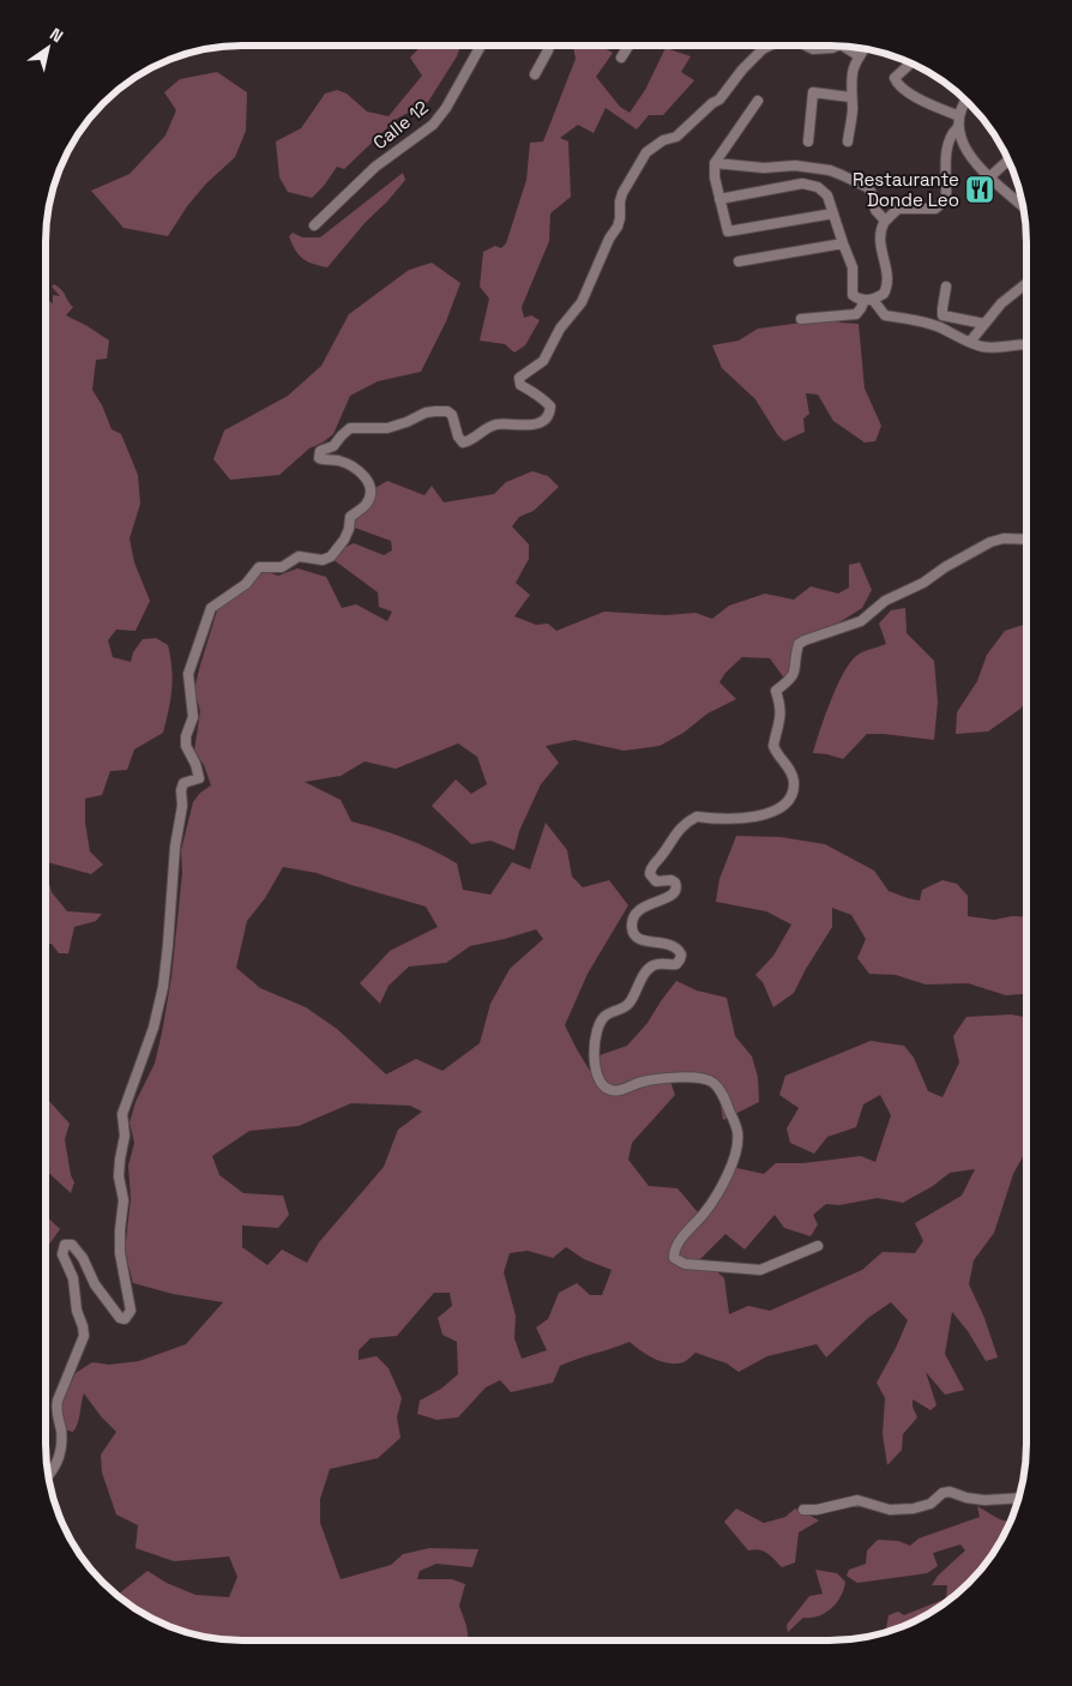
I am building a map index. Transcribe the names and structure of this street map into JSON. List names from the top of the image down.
{
  "streets": {
    "street": ["Calle 12"]
  },
  "places": {
    "restaurant": ["Restaurante Donde Leo"]
  },
  "north": "top right"
}
